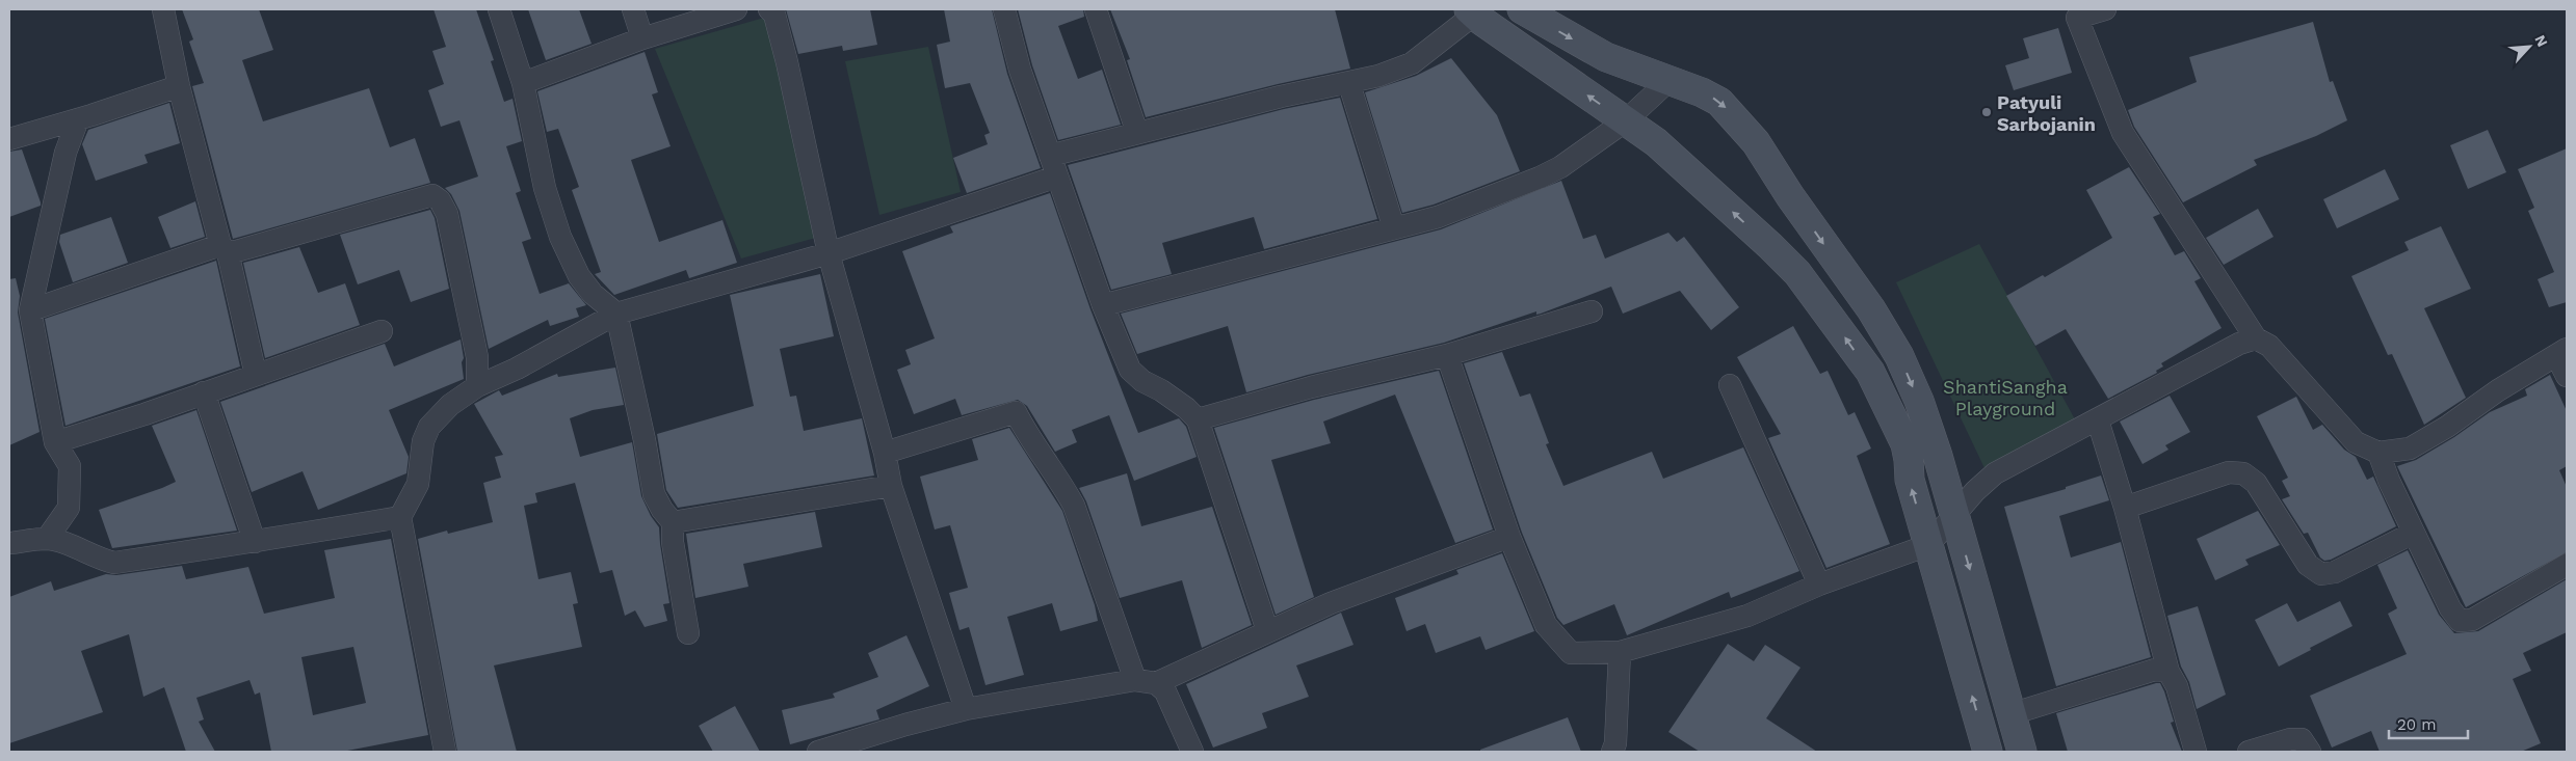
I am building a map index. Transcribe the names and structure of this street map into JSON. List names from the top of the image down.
{
  "parks": ["ShantiSangha Playground"],
  "places": ["Patyuli Sarbojanin"],
  "scale_bar": "20 m",
  "north": "top right"
}
